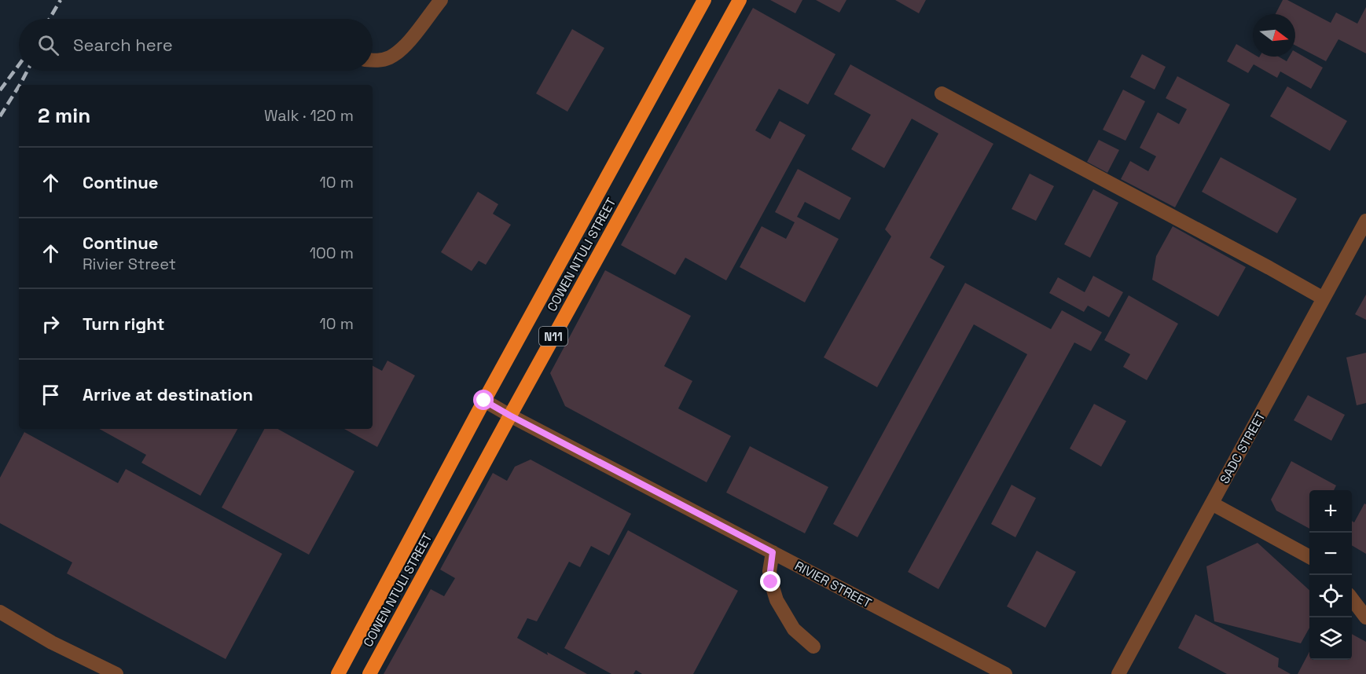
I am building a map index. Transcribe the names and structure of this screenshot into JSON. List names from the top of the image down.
{
  "streets": {
    "highway": ["COWEN NTULI STREET", "N11"],
    "street": ["SADC STREET", "RIVIER STREET"]
  },
  "crossings": [
    ["COWEN NTULI STREET", "RIVIER STREET"]
  ],
  "north": "right",
  "page": {
    "search": "Search here",
    "heading": ["2 min", "Walk · 120 m"],
    "list": [
      ["Continue", "10 m"],
      ["Continue", "Rivier Street", "100 m"],
      ["Turn right", "10 m"],
      "Arrive at destination"
    ],
    "map_buttons": ["+", "−"]
  }
}
